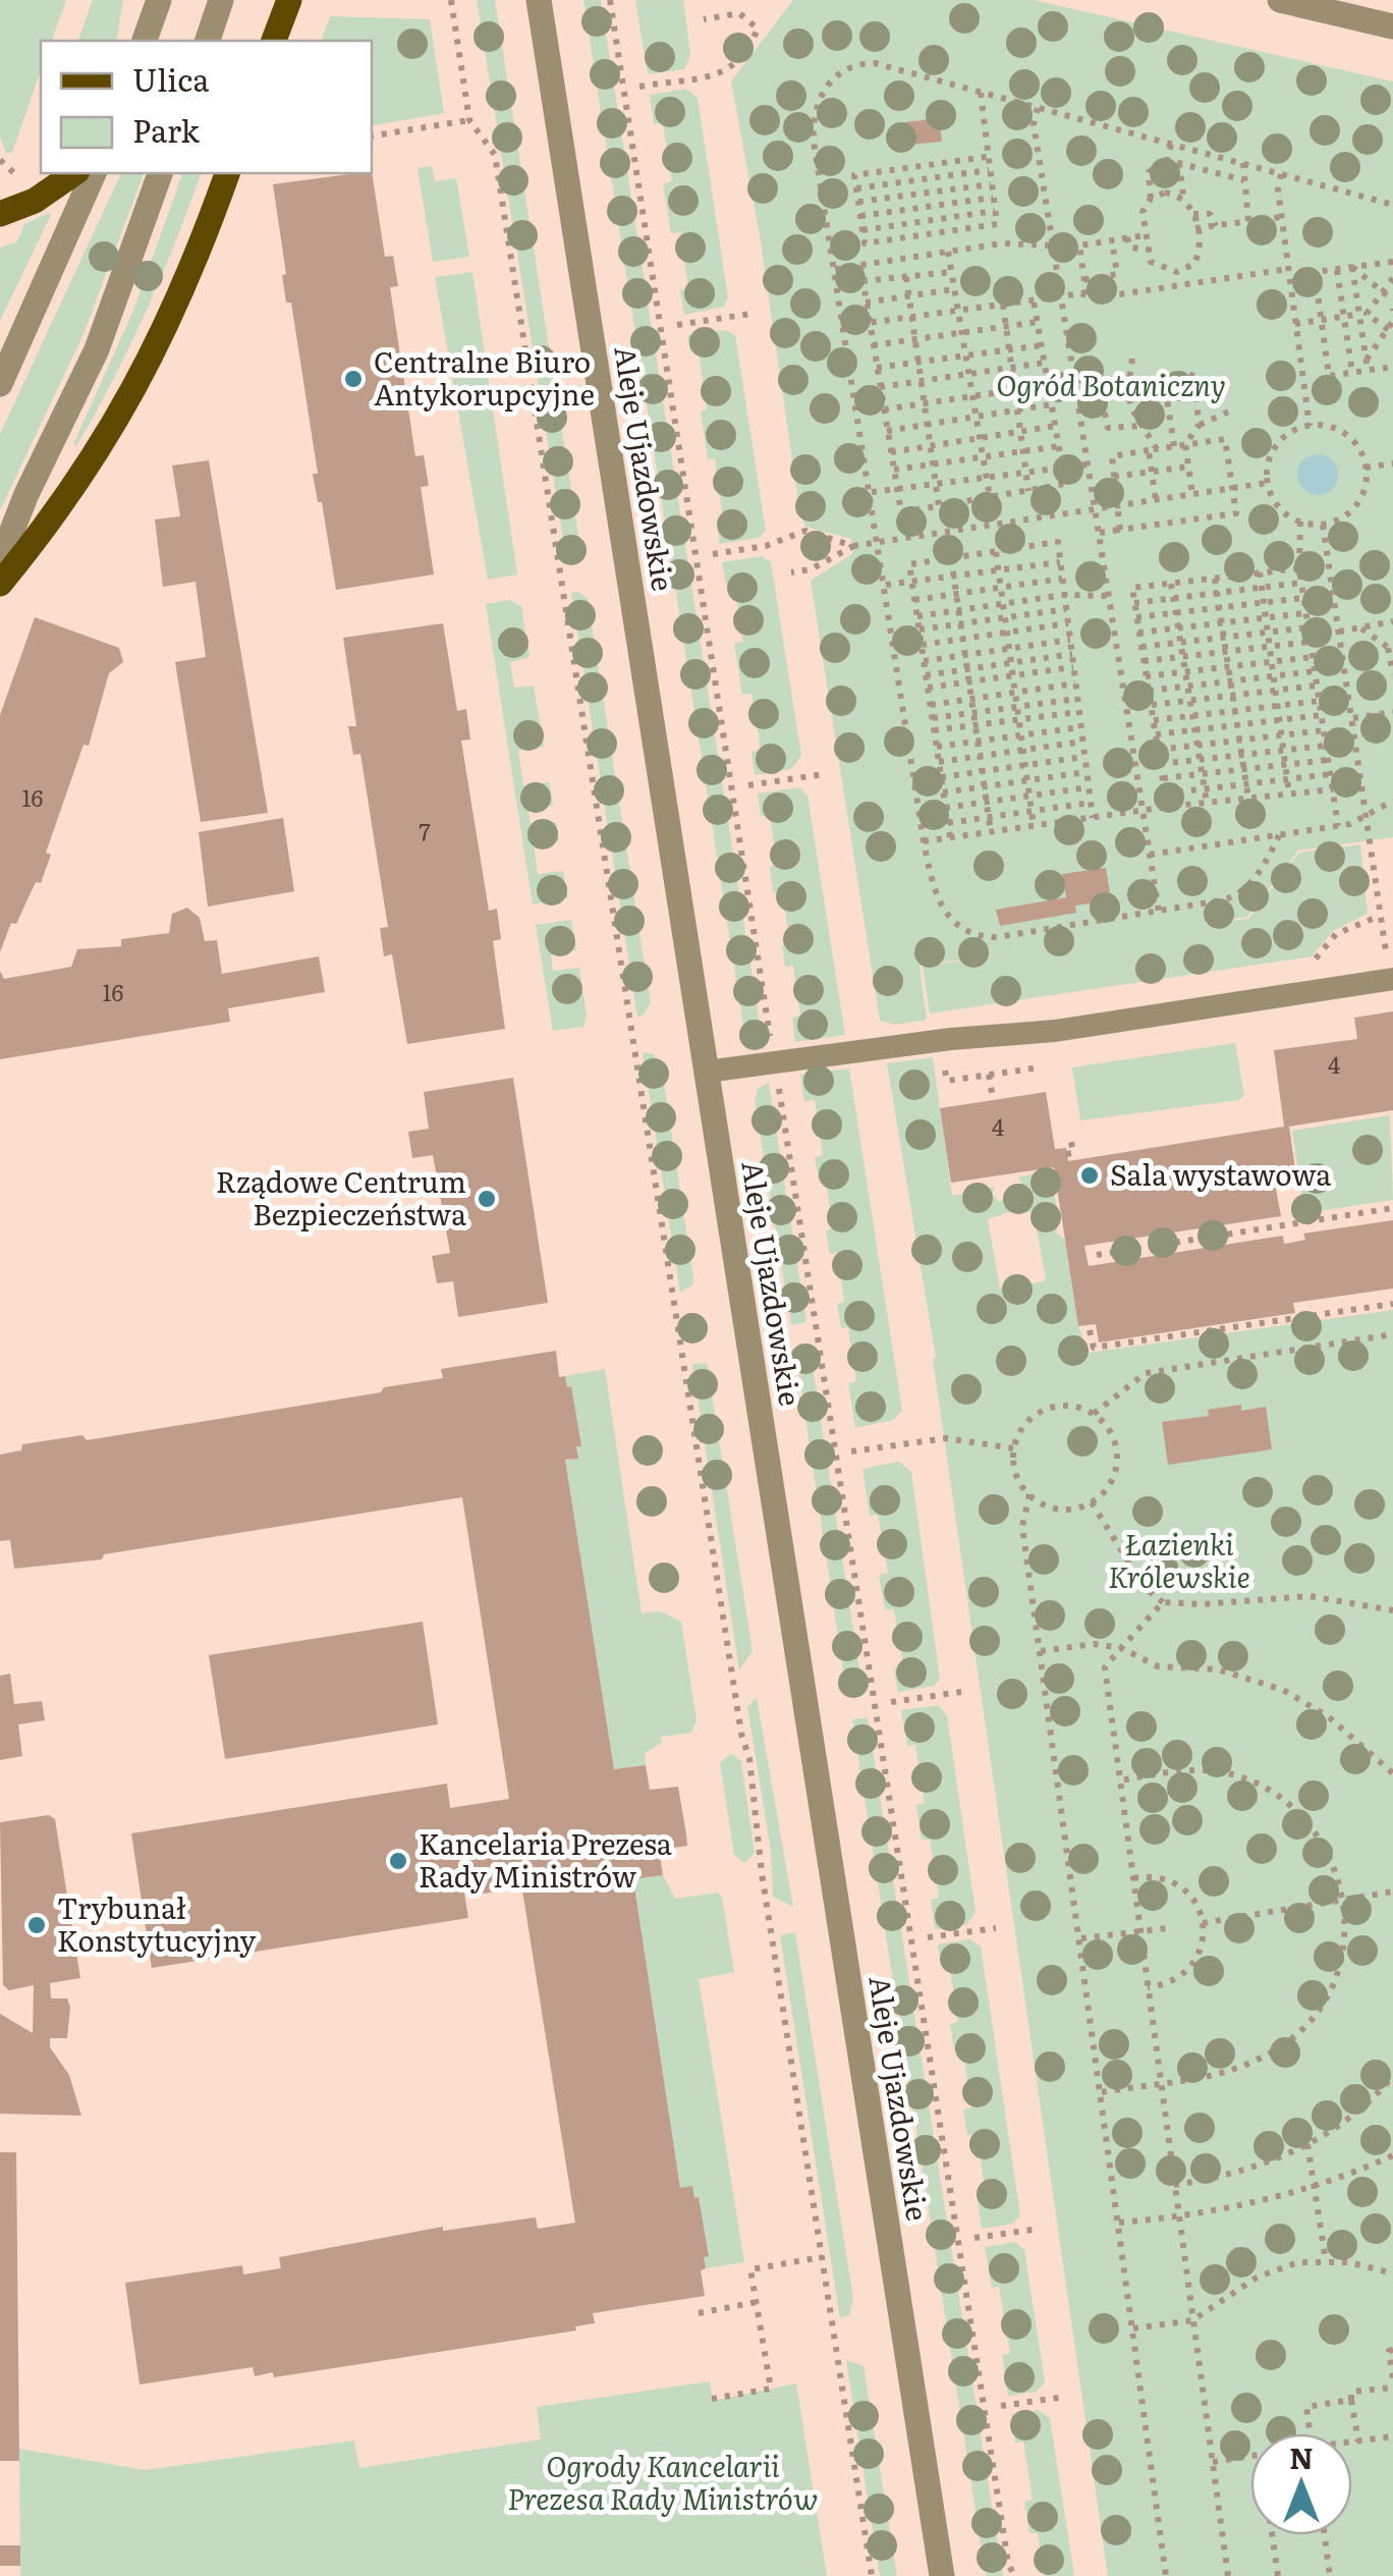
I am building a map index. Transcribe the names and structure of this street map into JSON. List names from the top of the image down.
{
  "streets": {
    "street": ["Aleje Ujazdowskie"]
  },
  "parks": ["Ogród Botaniczny", "Łazienki Królewskie", "Ogrody Kancelarii Prezesa Rady Ministrów"],
  "places": [
    "Centralne Biuro Antykorupcyjne",
    "Sala wystawowa",
    "Rządowe Centrum Bezpieczeństwa",
    "Kancelaria Prezesa Rady Ministrów",
    "Trybunał Konstytucyjny"
  ],
  "house_numbers": [
    "16",
    "7",
    "16",
    "4",
    "4"
  ],
  "legend": ["Ulica", "Park"],
  "north": "top"
}
